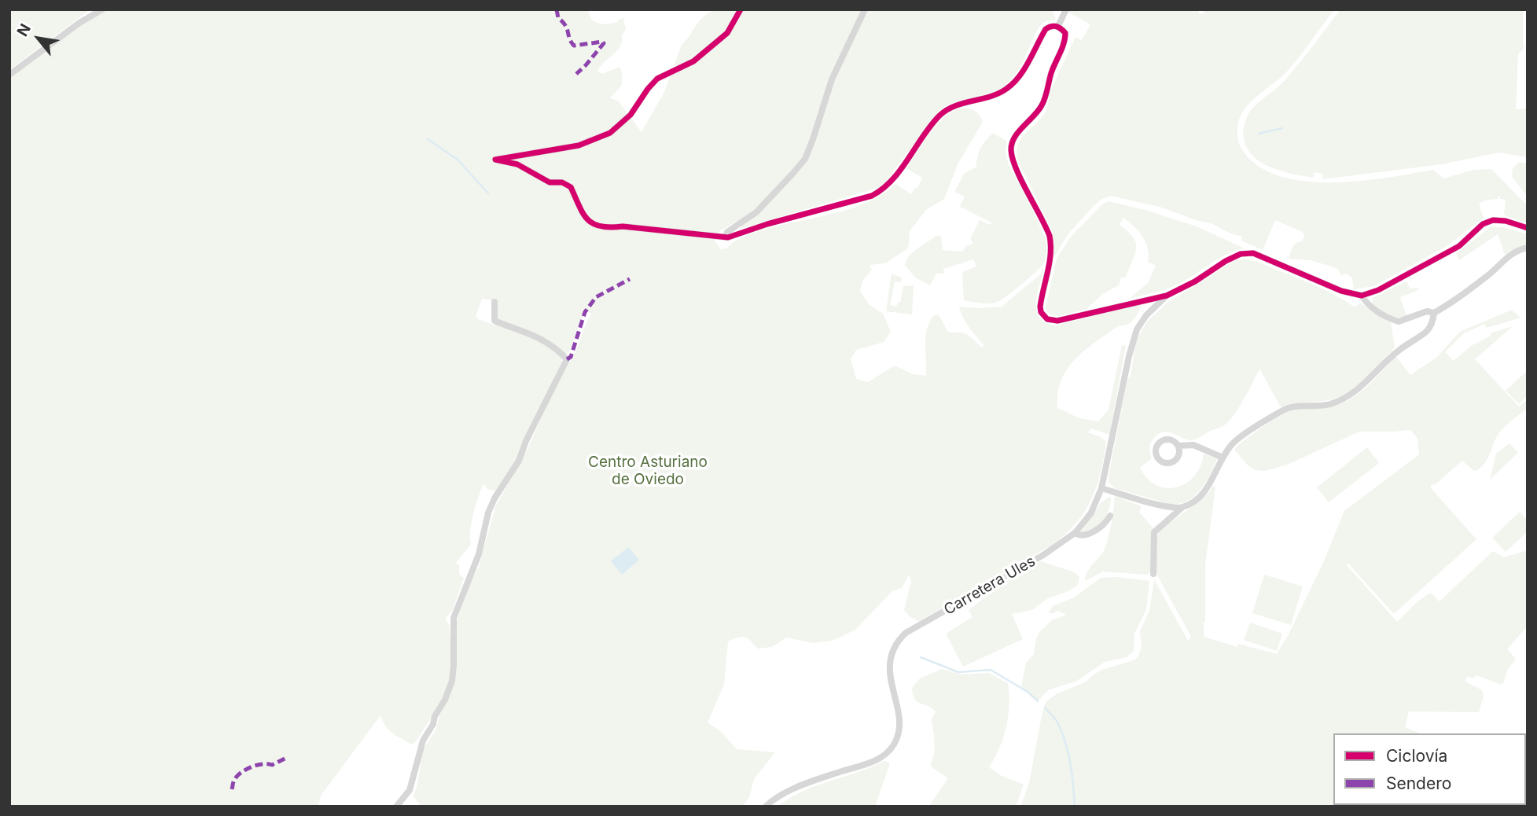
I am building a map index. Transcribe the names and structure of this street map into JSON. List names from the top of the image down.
{
  "streets": {
    "street": ["Carretera Ules"]
  },
  "parks": ["Centro Asturiano de Oviedo"],
  "legend": ["Ciclovía", "Sendero"],
  "north": "top left"
}
